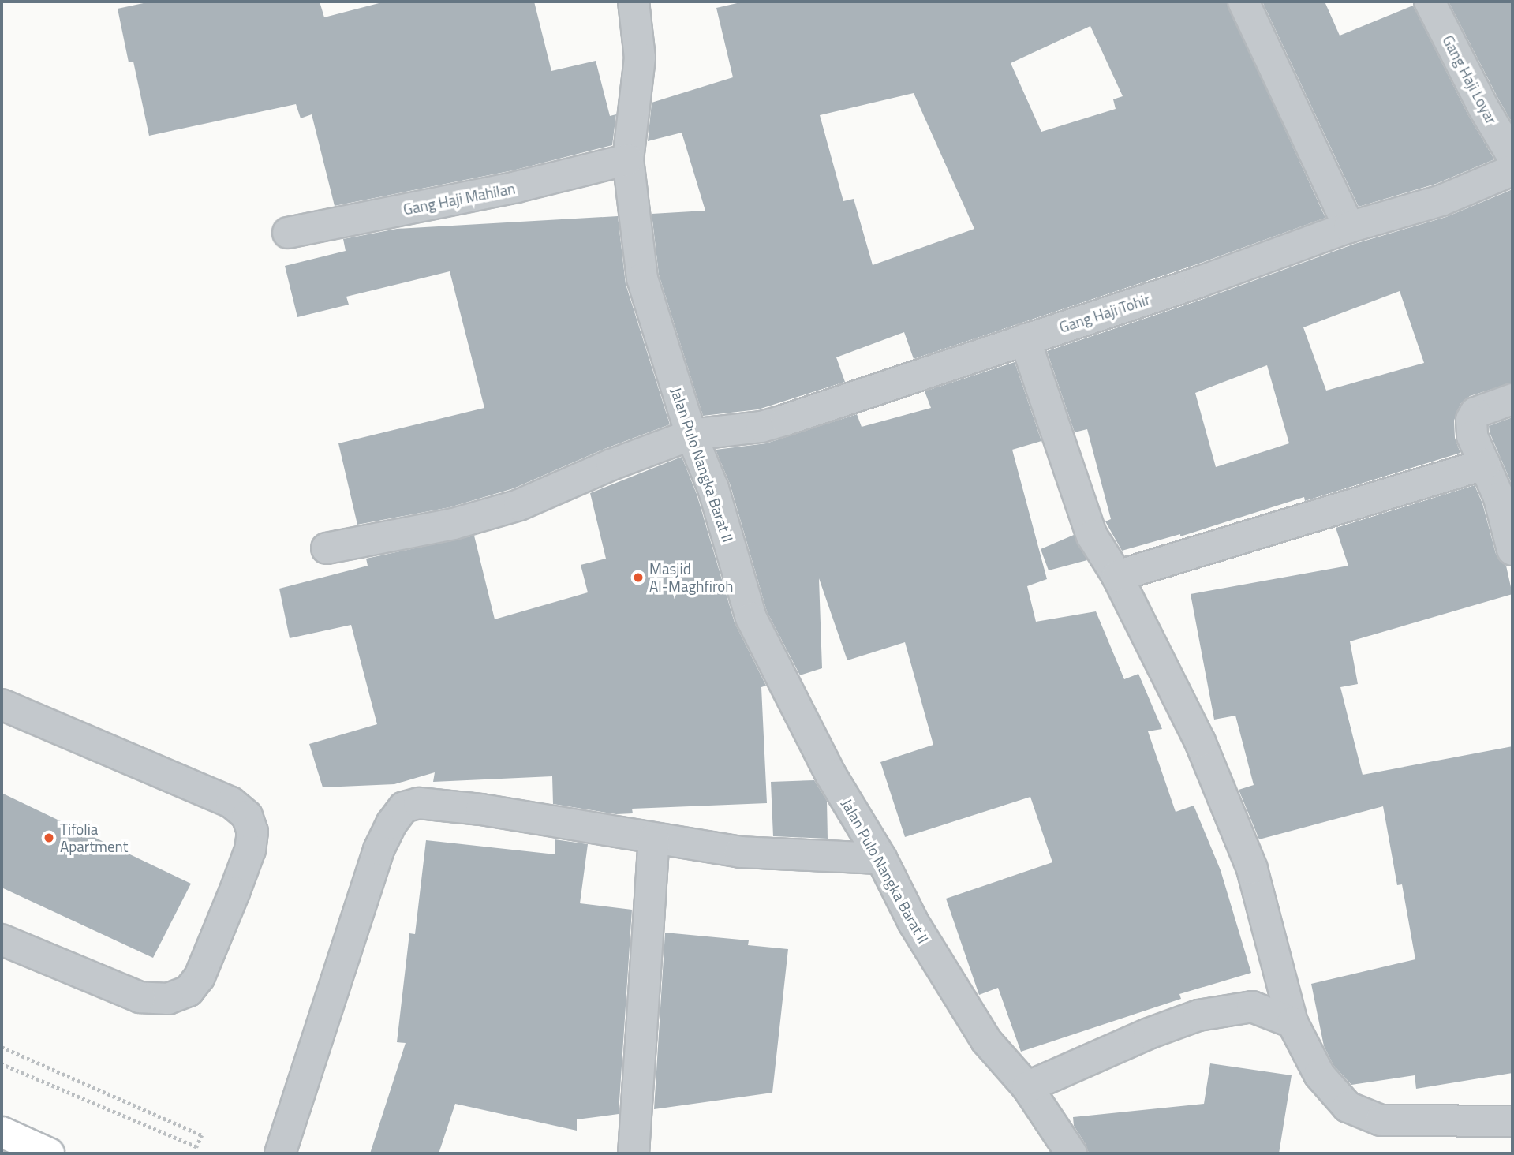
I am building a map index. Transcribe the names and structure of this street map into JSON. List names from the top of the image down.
{
  "streets": {
    "street": [
      "Gang Haji Loyar",
      "Gang Haji Mahilan",
      "Gang Haji Tohir",
      "Jalan Pulo Nangka Barat II"
    ]
  },
  "crossings": [
    ["Gang Haji Mahilan", "Jalan Pulo Nangka Barat II"],
    ["Gang Haji Tohir", "Jalan Pulo Nangka Barat II"]
  ],
  "places": ["Masjid Al-Maghfiroh", "Tifolia Apartment"]
}
